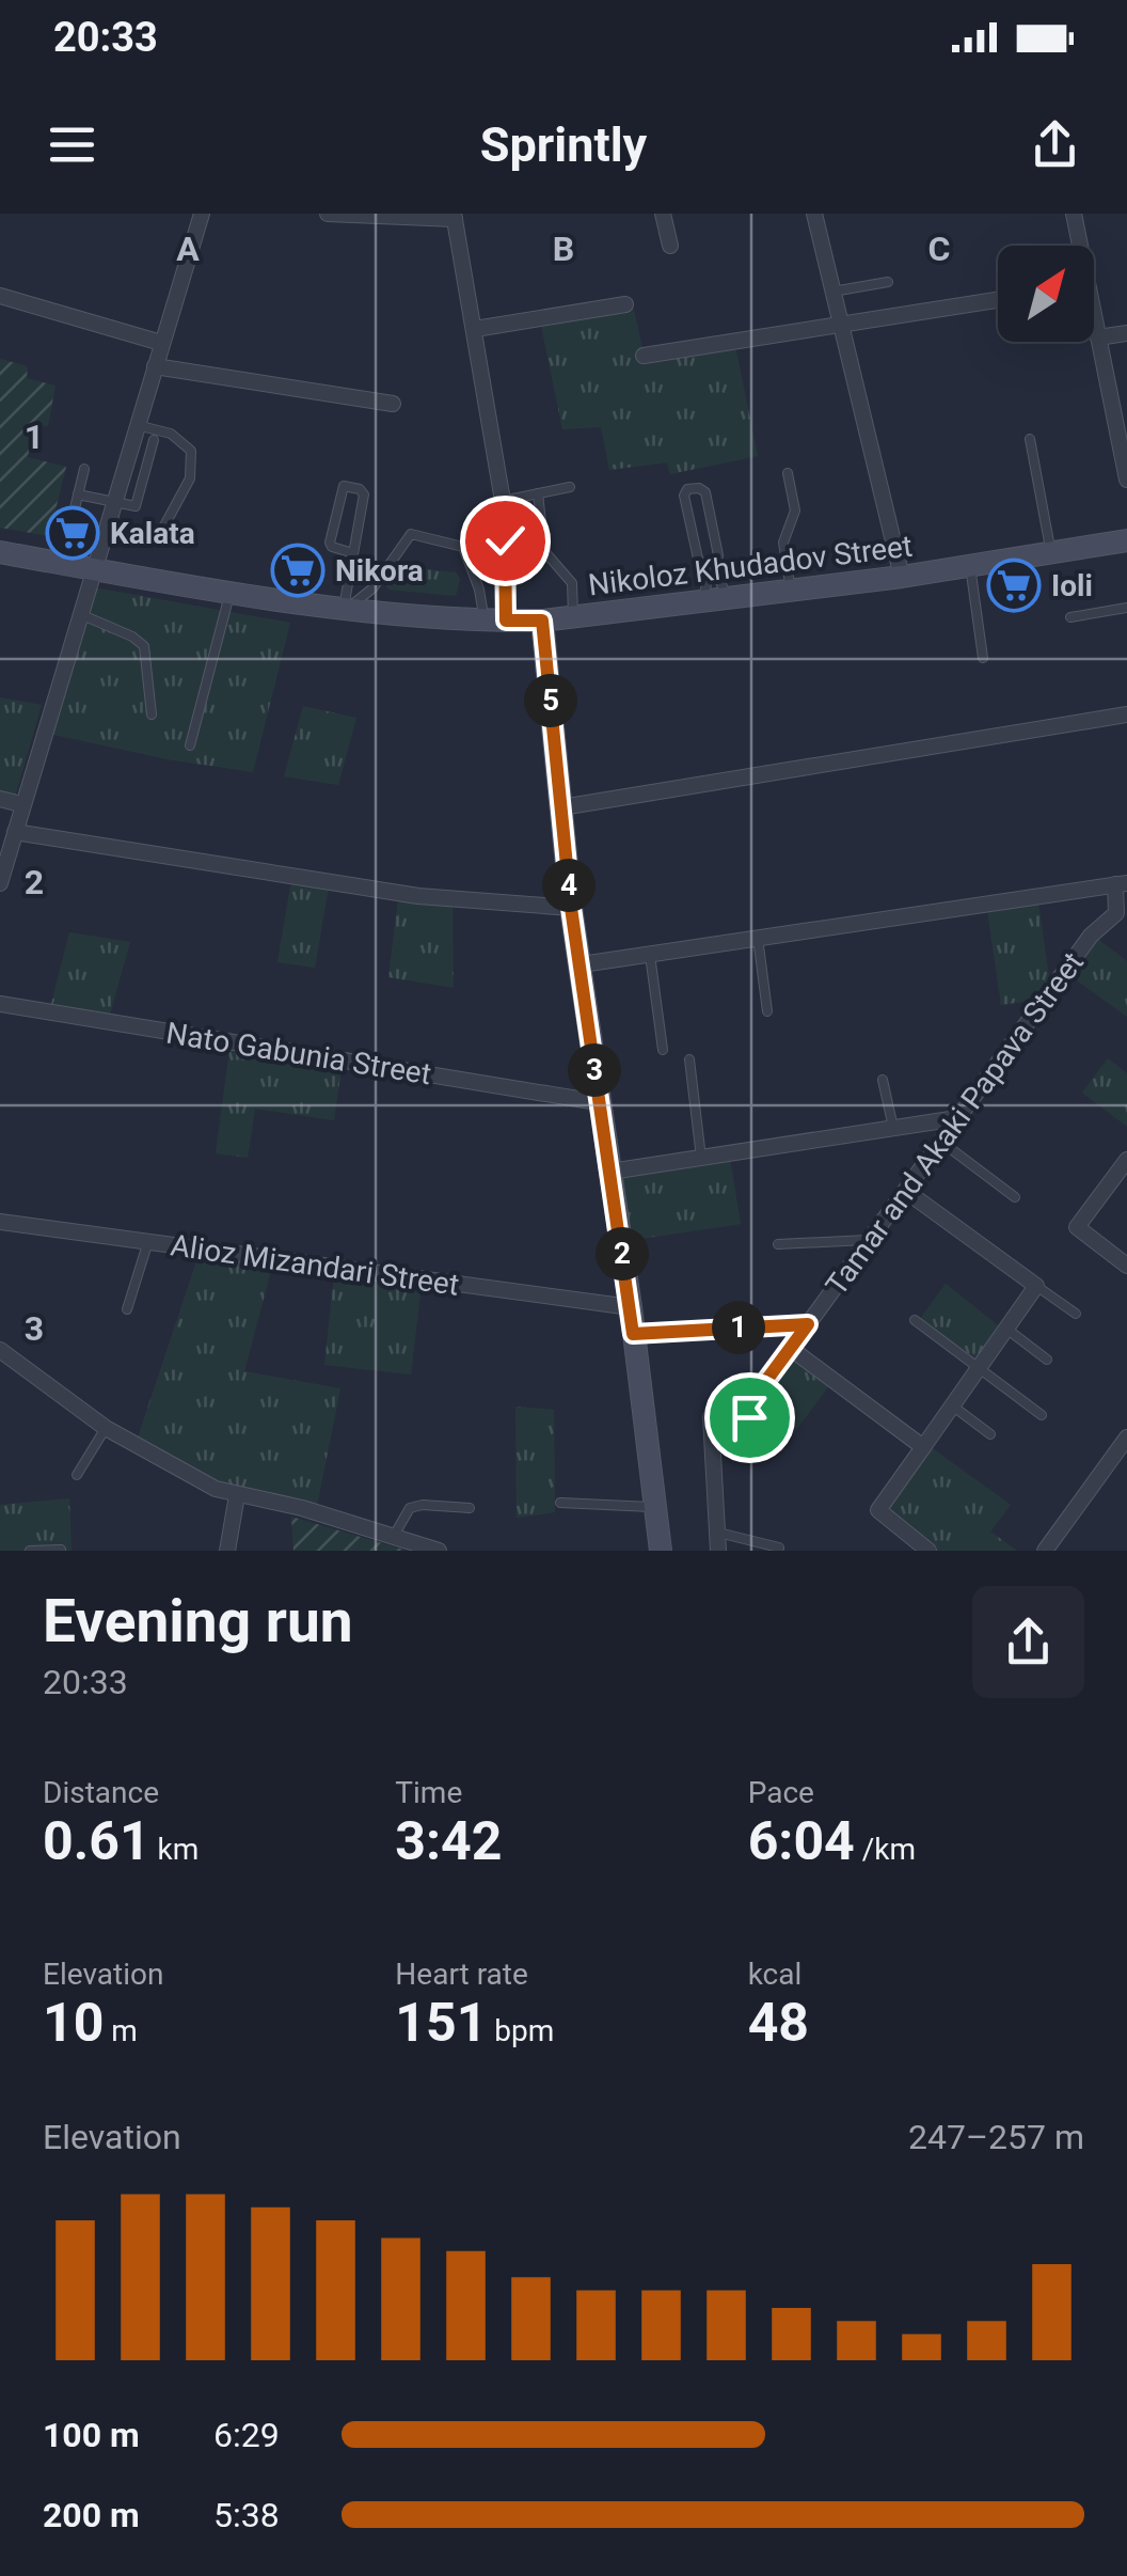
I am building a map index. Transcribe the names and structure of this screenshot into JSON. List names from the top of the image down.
{
  "streets": {
    "main road": ["Nikoloz Khudadov Street"],
    "street": ["Nato Gabunia Street", "Tamar and Akaki Papava Street", "Alioz Mizandari Street"]
  },
  "places": {
    "supermarket": ["Kalata", "Nikora", "Ioli"]
  },
  "north": "top right",
  "page": {
    "status": "20:33",
    "header": "Sprintly",
    "pins": [
      "5",
      "4",
      "3",
      "2",
      "1"
    ],
    "heading": ["Evening run", "20:33"],
    "stats": [
      ["Distance", "0.61 km"],
      ["Time", "3:42"],
      ["Pace", "6:04 /km"],
      ["Elevation", "10 m"],
      ["Heart rate", "151 bpm"],
      ["kcal", "48"]
    ],
    "chart": ["Elevation", "247–257 m"],
    "list": [
      {
        "name": "100 m",
        "note": "6:29"
      },
      {
        "name": "200 m",
        "note": "5:38"
      }
    ]
  },
  "grid": {
    "columns": ["A", "B", "C"],
    "rows": ["1", "2", "3"]
  }
}
